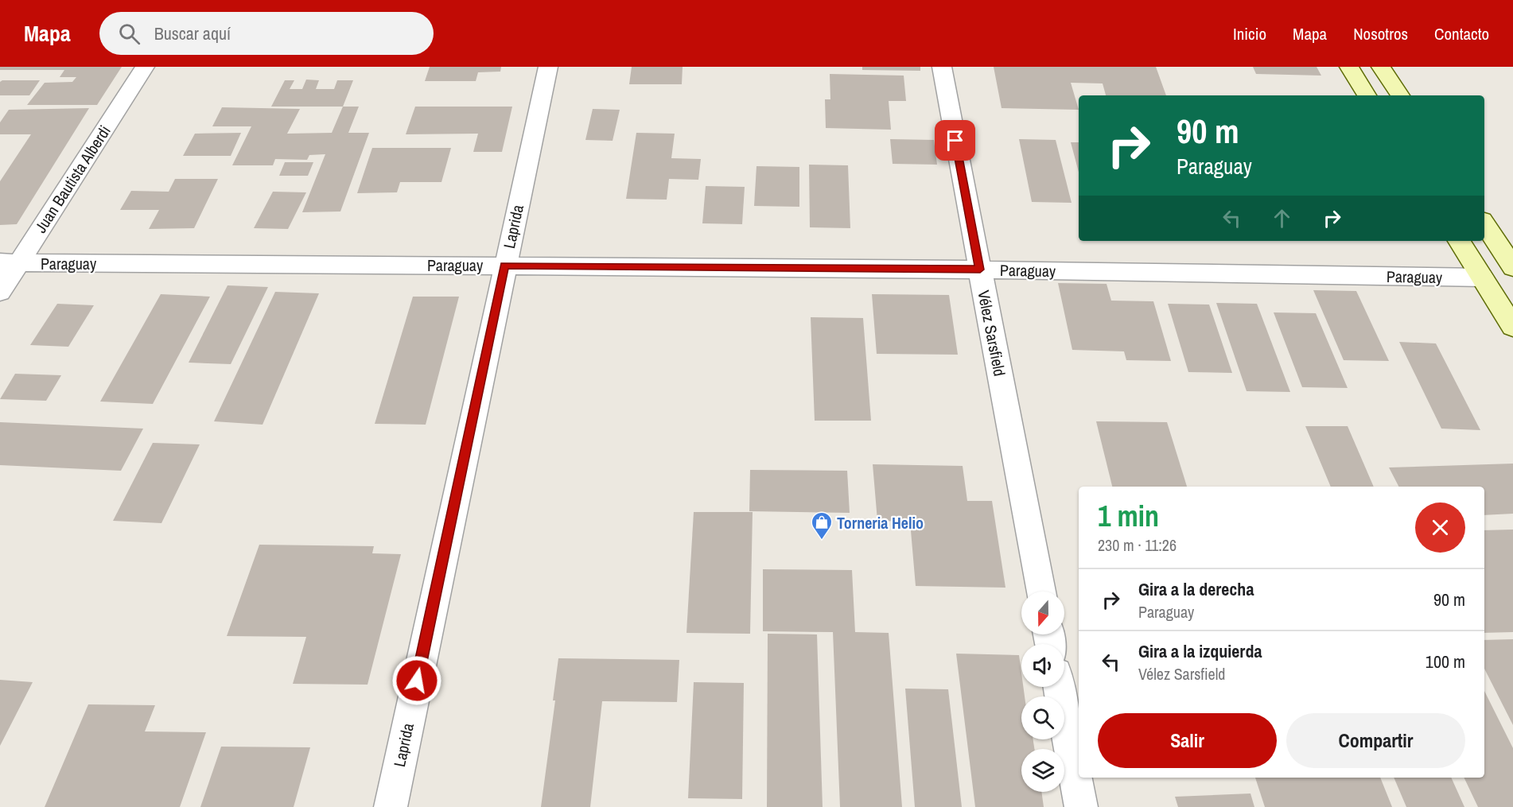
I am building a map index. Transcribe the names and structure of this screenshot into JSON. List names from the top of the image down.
{
  "streets": {
    "street": [
      "Juan Bautista Alberdi",
      "Laprida",
      "Paraguay",
      "Vélez Sarsfield"
    ]
  },
  "crossings": [
    ["Juan Bautista Alberdi", "Paraguay"],
    ["Laprida", "Paraguay"],
    ["Paraguay", "Vélez Sarsfield"]
  ],
  "places": {
    "shop": ["Torneria Helio"]
  },
  "north": "bottom",
  "page": {
    "header": "Mapa",
    "search": "Buscar aquí",
    "nav": [
      "Inicio",
      "Mapa",
      "Nosotros",
      "Contacto"
    ],
    "turn": ["90 m", "Paraguay"],
    "heading": ["1 min", "230 m · 11:26"],
    "list": [
      {
        "name": "Gira a la derecha",
        "note": "Paraguay",
        "value": "90 m"
      },
      {
        "name": "Gira a la izquierda",
        "note": "Vélez Sarsfield",
        "value": "100 m"
      }
    ],
    "buttons": ["Salir", "Compartir"]
  }
}
